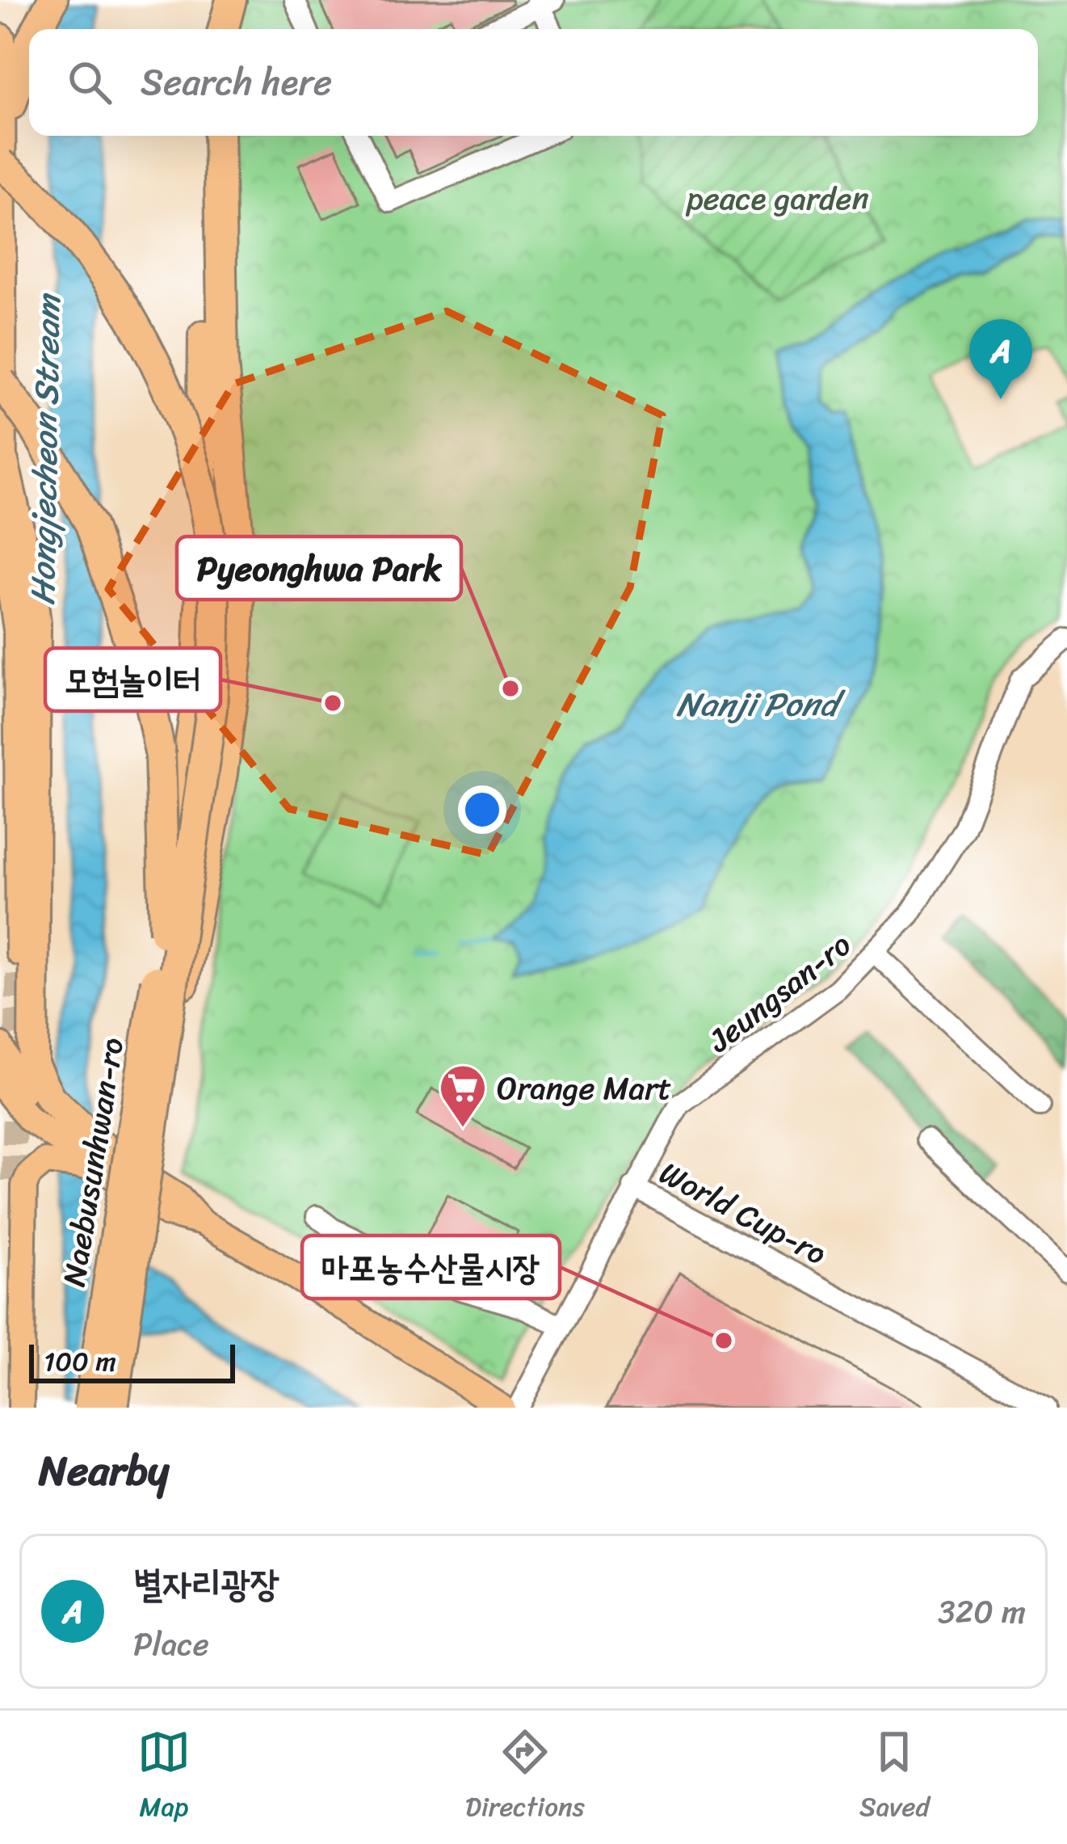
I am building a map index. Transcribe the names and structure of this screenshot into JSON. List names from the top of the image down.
{
  "streets": {
    "highway": ["Naebusunhwan-ro"],
    "lane": ["Jeungsan-ro", "World Cup-ro"]
  },
  "crossings": [
    ["Jeungsan-ro", "World Cup-ro"]
  ],
  "water": ["Hongjecheon Stream", "Nanji Pond"],
  "parks": ["peace garden"],
  "places": {
    "other": ["Pyeonghwa Park", "모험놀이터", "마포농수산물시장"],
    "supermarket": ["Orange Mart"]
  },
  "scale_bar": "100 m",
  "page": {
    "search": "Search here",
    "pins": "A",
    "scale": "100 m",
    "heading": "Nearby",
    "list": [
      {
        "mark": "A",
        "name": "별자리광장",
        "note": "Place",
        "value": "320 m"
      }
    ],
    "nav": ["Map", "Directions", "Saved"]
  }
}
